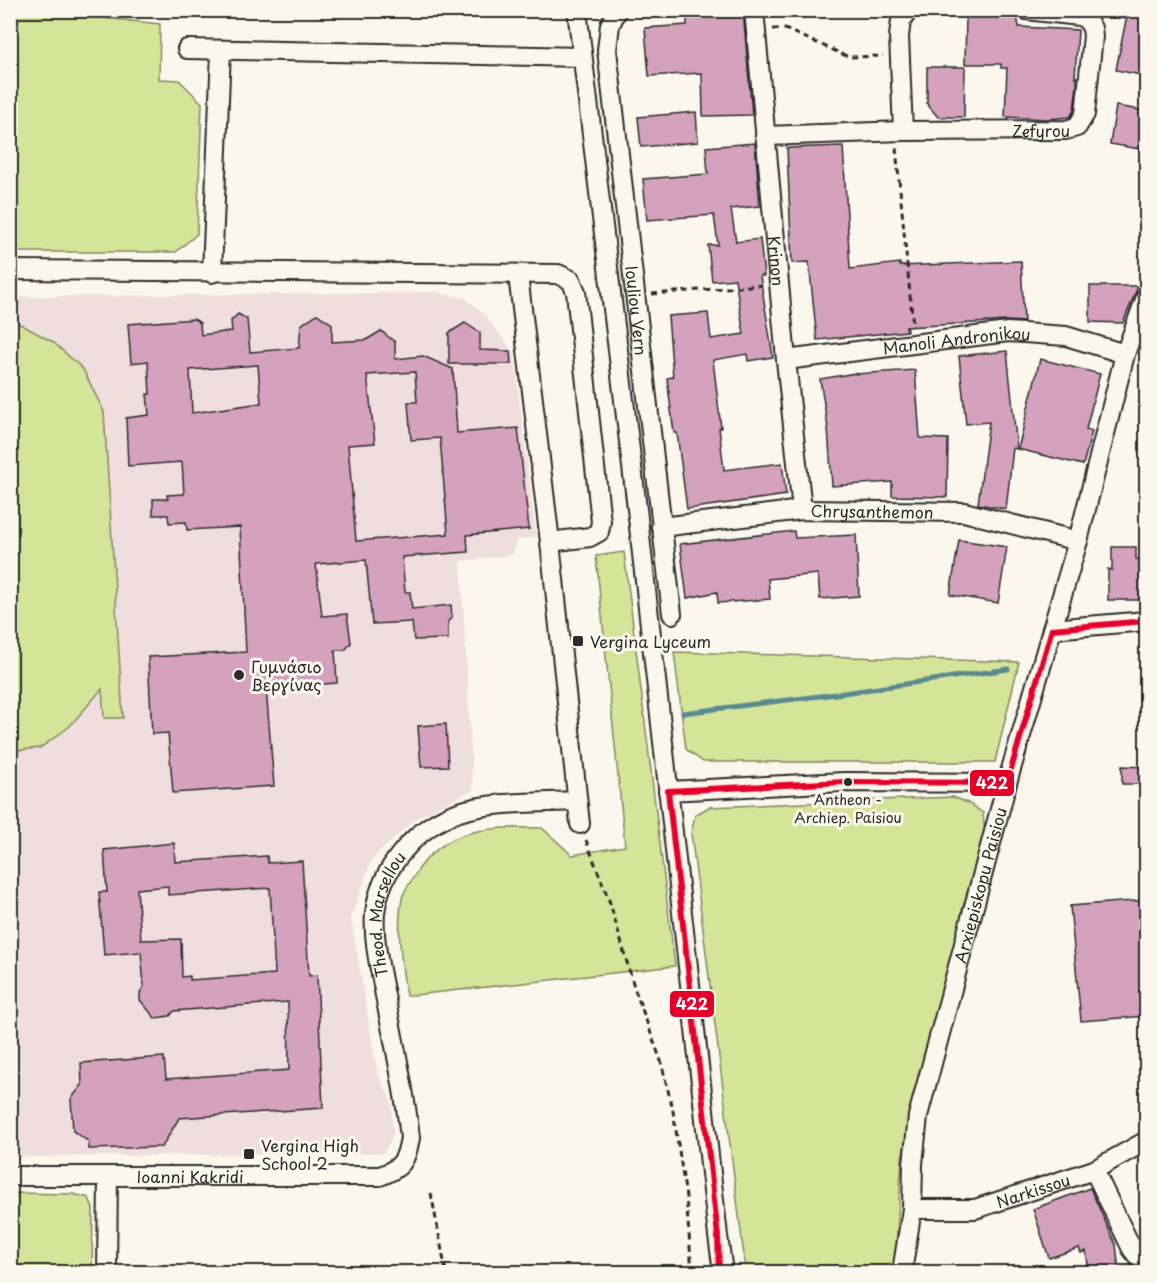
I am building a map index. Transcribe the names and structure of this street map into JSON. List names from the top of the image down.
{
  "streets": {
    "street": [
      "Zefyrou",
      "Krinon",
      "Iouliou Vern",
      "Manoli Andronikou",
      "Chrysanthemon",
      "Arxiepiskopu Paisiou",
      "Theod. Marsellou",
      "Ioanni Kakridi",
      "Narkissou"
    ]
  },
  "crossings": [
    ["Zefyrou", "Krinon"],
    ["Krinon", "Manoli Andronikou"],
    ["Krinon", "Chrysanthemon"],
    ["Iouliou Vern", "Chrysanthemon"],
    ["Manoli Andronikou", "Arxiepiskopu Paisiou"],
    ["Chrysanthemon", "Arxiepiskopu Paisiou"],
    ["Arxiepiskopu Paisiou", "Narkissou"],
    ["Theod. Marsellou", "Ioanni Kakridi"]
  ],
  "places": {
    "transit": ["Vergina Lyceum", "Vergina High School 2"],
    "other": ["Γυμνάσιο Βεργίνας", "Antheon - Archiep. Paisiou"]
  },
  "lines": ["transit line 422"]
}
